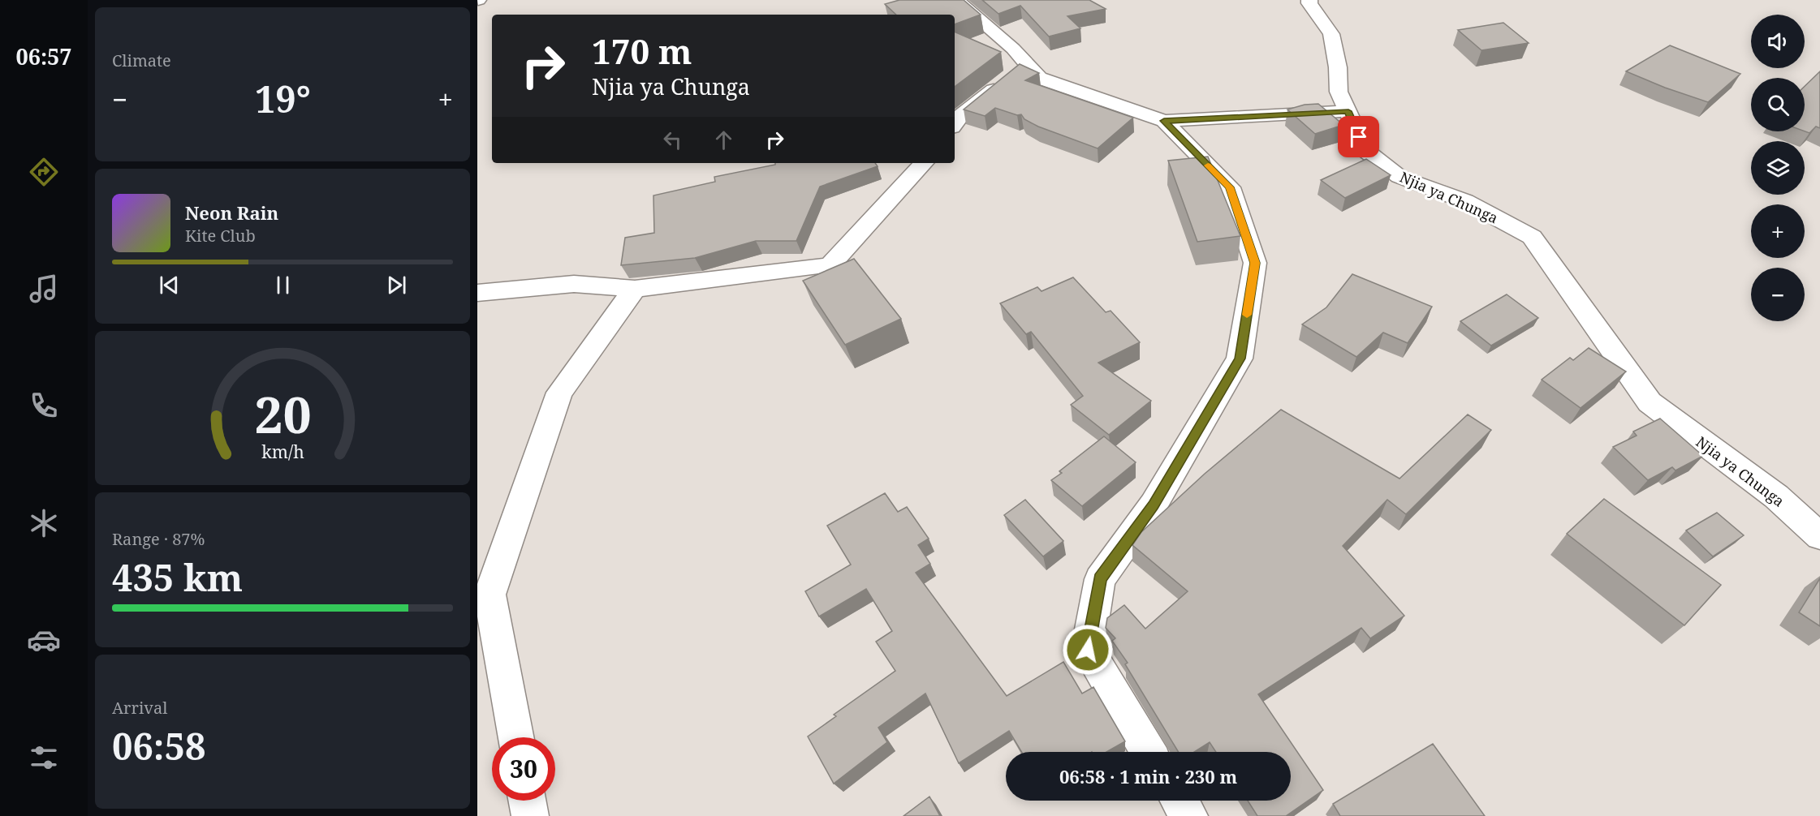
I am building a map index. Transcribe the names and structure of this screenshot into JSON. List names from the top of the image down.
{
  "streets": {
    "street": ["Njia ya Chunga"]
  },
  "page": {
    "tabs": "06:57",
    "tile": [
      "Climate",
      ["Range · 87%", "435 km"],
      ["Arrival", "06:58"]
    ],
    "map_buttons": ["+", "−"],
    "turn": ["170 m", "Njia ya Chunga"],
    "heat": ["−", "19°", "+"],
    "song": ["Neon Rain", "Kite Club"],
    "limit": "30",
    "trip": "06:58 · 1 min · 230 m",
    "gauge": ["20", "km/h"]
  }
}
